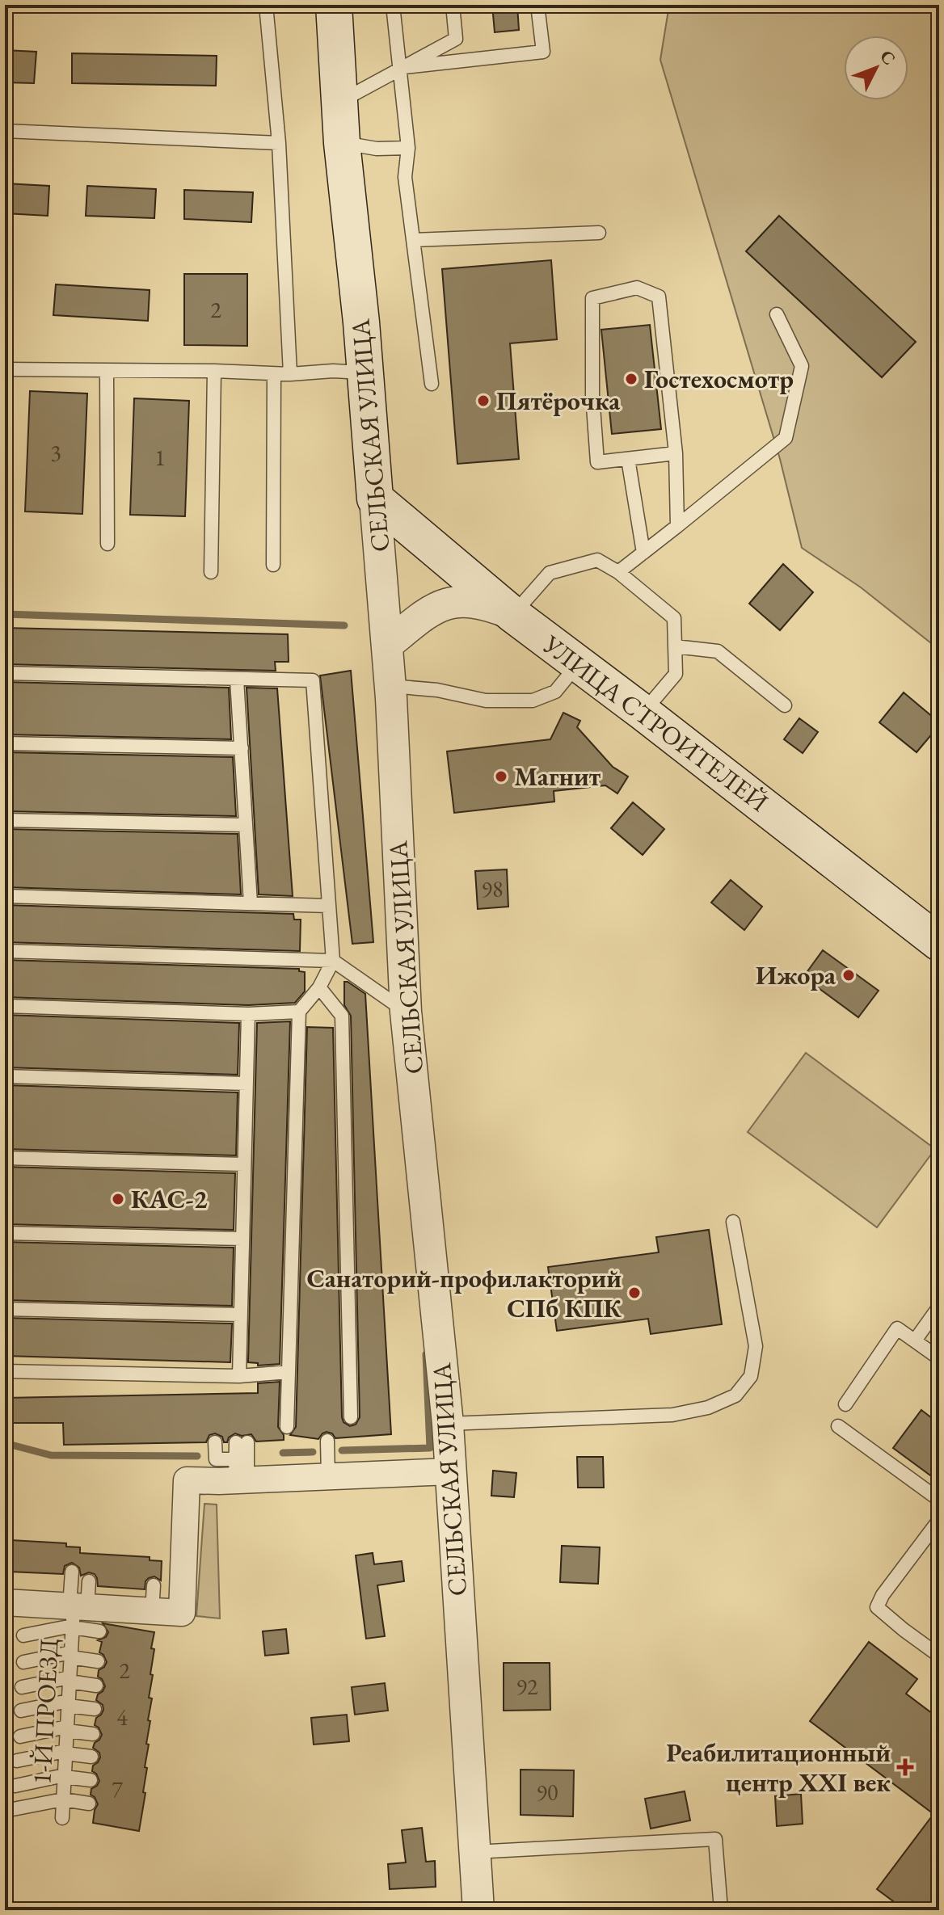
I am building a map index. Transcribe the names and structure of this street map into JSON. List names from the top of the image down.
{
  "streets": {
    "main road": ["СЕЛЬСКАЯ УЛИЦА", "УЛИЦА СТРОИТЕЛЕЙ"],
    "lane": ["1-Й ПРОЕЗД"]
  },
  "crossings": [
    ["СЕЛЬСКАЯ УЛИЦА", "УЛИЦА СТРОИТЕЛЕЙ"]
  ],
  "places": {
    "other": [
      "Гостехосмотр",
      "Пятёрочка",
      "Магнит",
      "Ижора",
      "КАС-2",
      "Санаторий-профилакторий СПб КПК"
    ],
    "health": ["Реабилитационный центр ХХI век"]
  },
  "house_numbers": [
    "2",
    "3",
    "1",
    "98",
    "2",
    "92",
    "4",
    "7",
    "90"
  ],
  "north": "top right"
}
